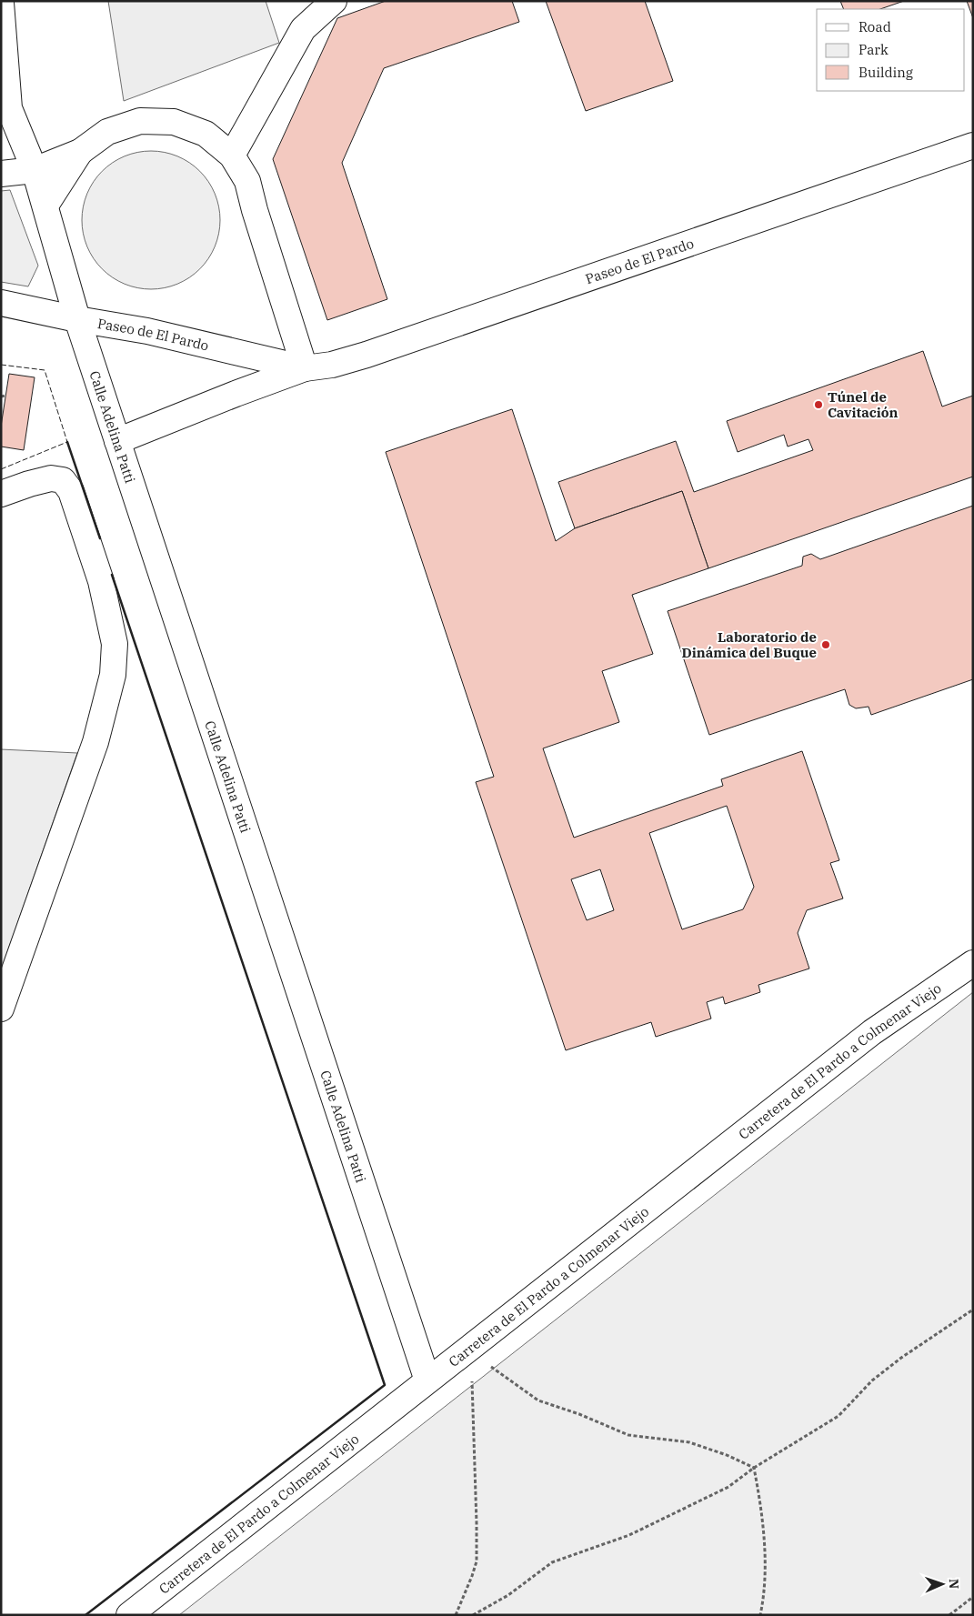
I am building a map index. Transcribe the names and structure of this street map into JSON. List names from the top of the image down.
{
  "streets": {
    "street": ["Paseo de El Pardo", "Calle Adelina Patti", "Carretera de El Pardo a Colmenar Viejo"]
  },
  "crossings": [
    ["Paseo de El Pardo", "Calle Adelina Patti"],
    ["Calle Adelina Patti", "Carretera de El Pardo a Colmenar Viejo"]
  ],
  "places": ["Túnel de Cavitación", "Laboratorio de Dinámica del Buque"],
  "legend": ["Road", "Park", "Building"],
  "north": "right"
}
